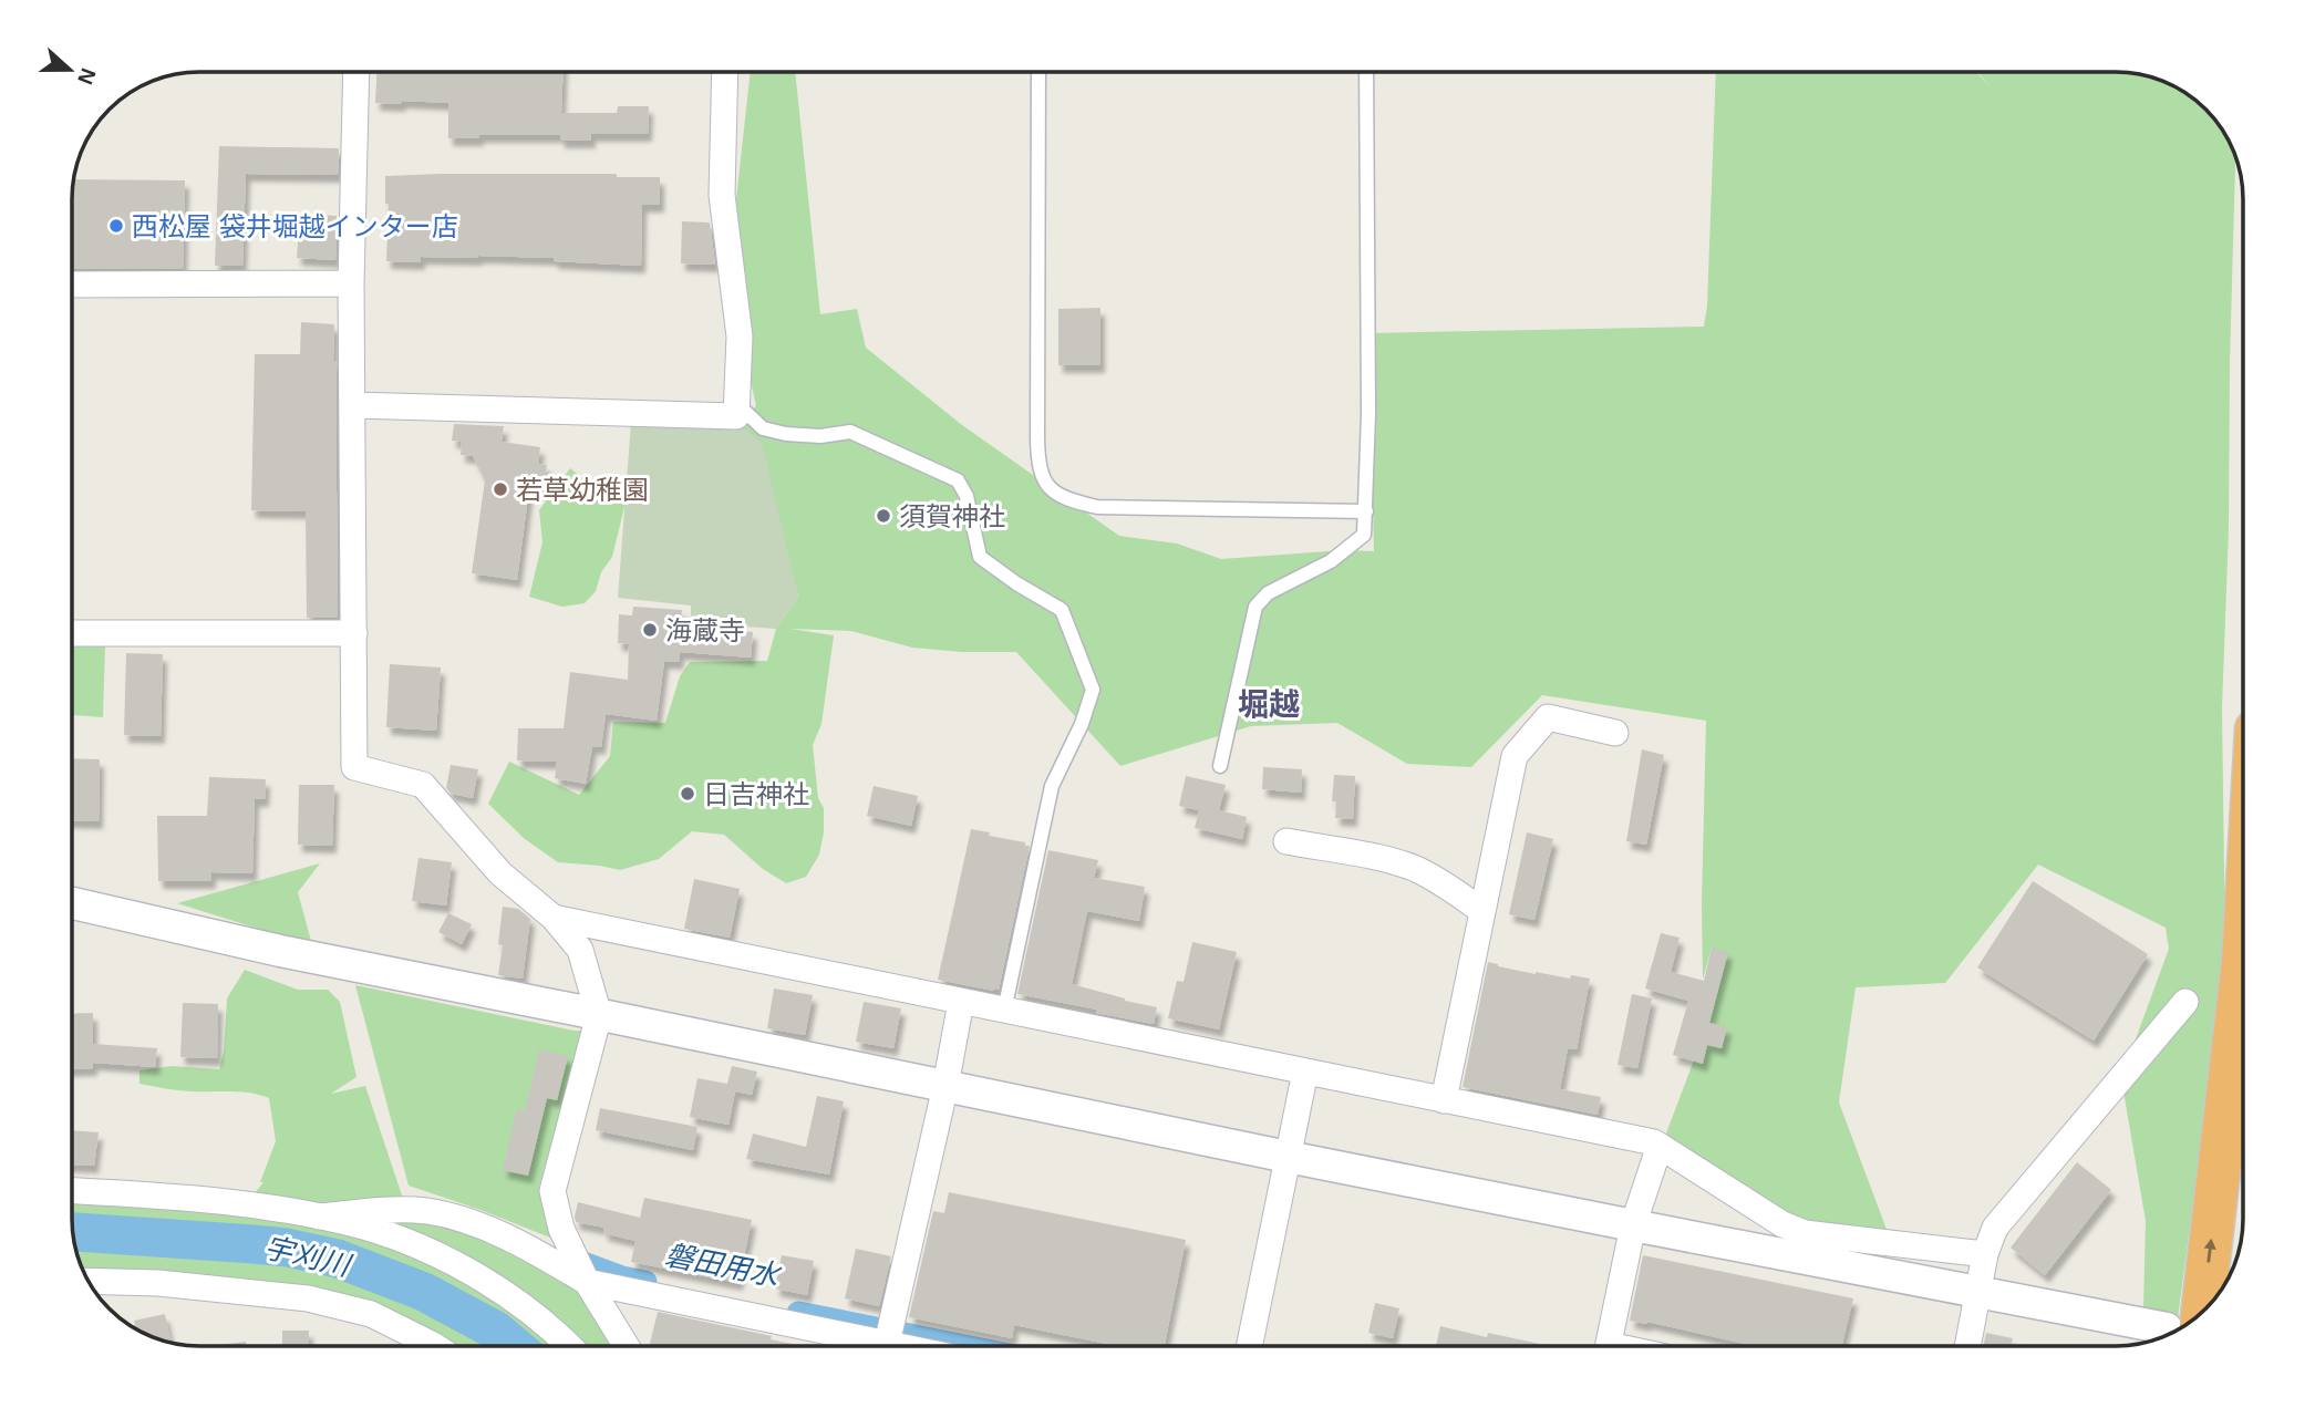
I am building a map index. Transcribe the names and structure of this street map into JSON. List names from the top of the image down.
{
  "districts": ["堀越"],
  "water": ["宇刈川", "磐田用水"],
  "places": [
    "西松屋 袋井堀越インター店",
    "若草幼稚園",
    "須賀神社",
    "海蔵寺",
    "日吉神社"
  ],
  "north": "right"
}
